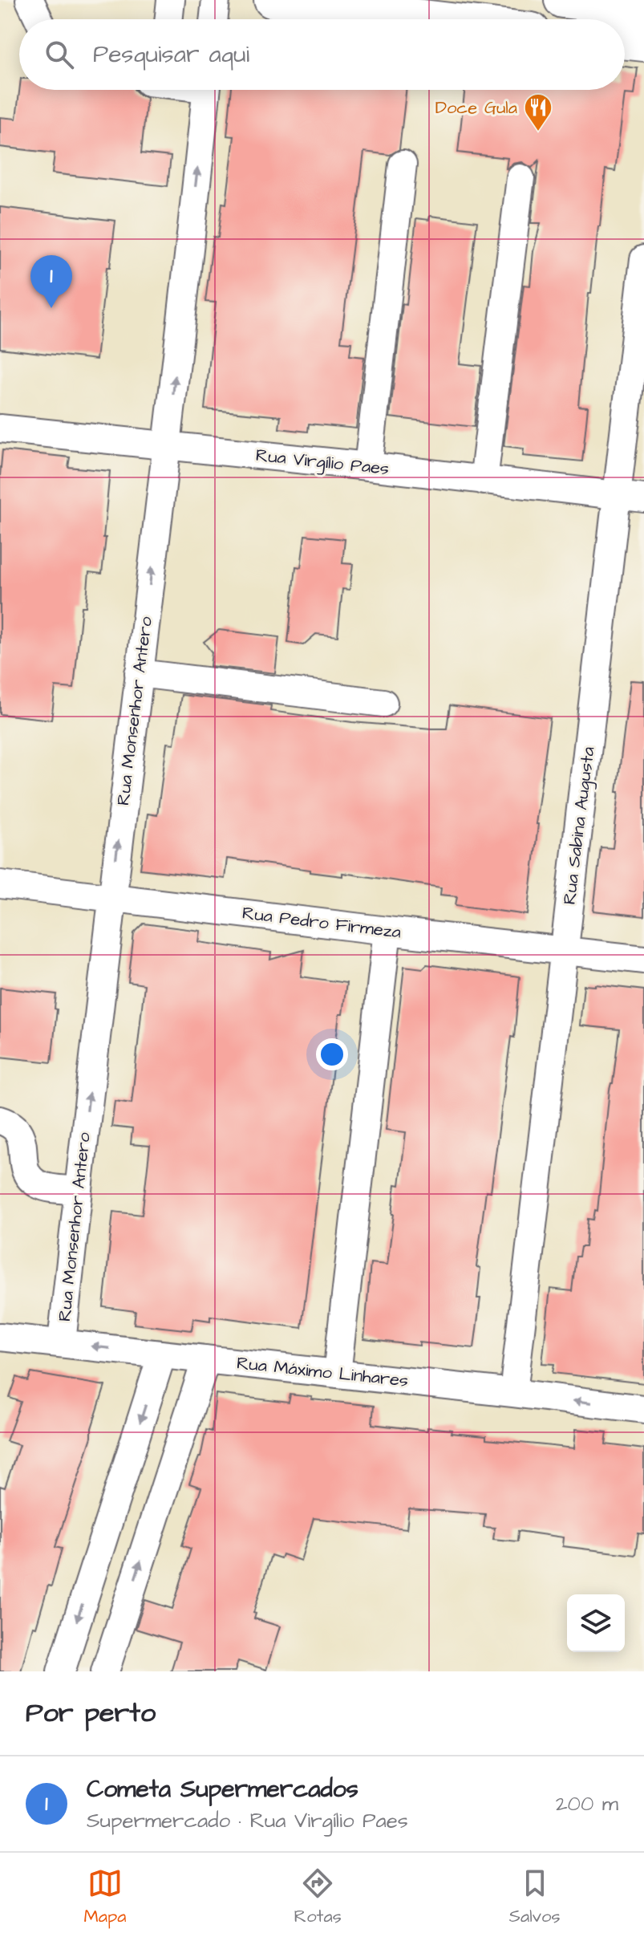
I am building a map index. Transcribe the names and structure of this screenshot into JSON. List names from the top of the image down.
{
  "streets": {
    "street": [
      "Rua Virgílio Paes",
      "Rua Monsenhor Antero",
      "Rua Sabina Augusta",
      "Rua Pedro Firmeza",
      "Rua Máximo Linhares"
    ]
  },
  "crossings": [
    ["Rua Virgílio Paes", "Rua Monsenhor Antero"],
    ["Rua Virgílio Paes", "Rua Sabina Augusta"],
    ["Rua Monsenhor Antero", "Rua Pedro Firmeza"],
    ["Rua Monsenhor Antero", "Rua Máximo Linhares"],
    ["Rua Sabina Augusta", "Rua Pedro Firmeza"],
    ["Rua Sabina Augusta", "Rua Máximo Linhares"]
  ],
  "one_way": ["Rua Monsenhor Antero", "Rua Máximo Linhares"],
  "places": {
    "restaurant": ["Doce Gula"]
  },
  "page": {
    "search": "Pesquisar aqui",
    "pins": "1",
    "heading": "Por perto",
    "list": [
      {
        "mark": "1",
        "name": "Cometa Supermercados",
        "note": "Supermercado · Rua Virgílio Paes",
        "value": "200 m"
      }
    ],
    "nav": ["Mapa", "Rotas", "Salvos"]
  }
}
